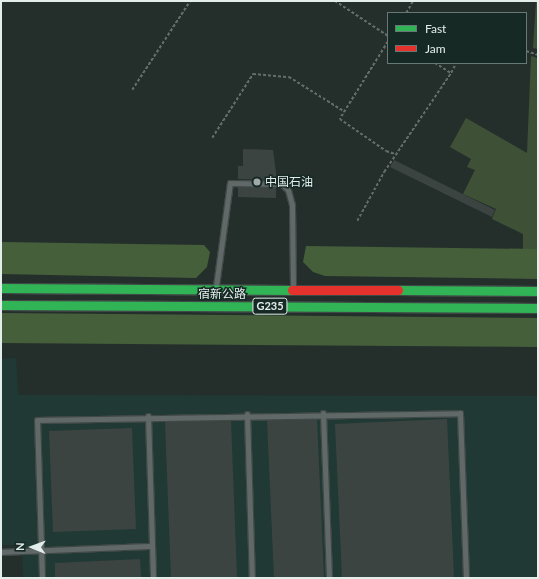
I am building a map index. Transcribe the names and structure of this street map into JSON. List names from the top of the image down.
{
  "streets": {
    "highway": ["宿新公路", "G235"]
  },
  "places": ["中国石油"],
  "legend": ["Fast", "Jam"],
  "north": "left"
}
